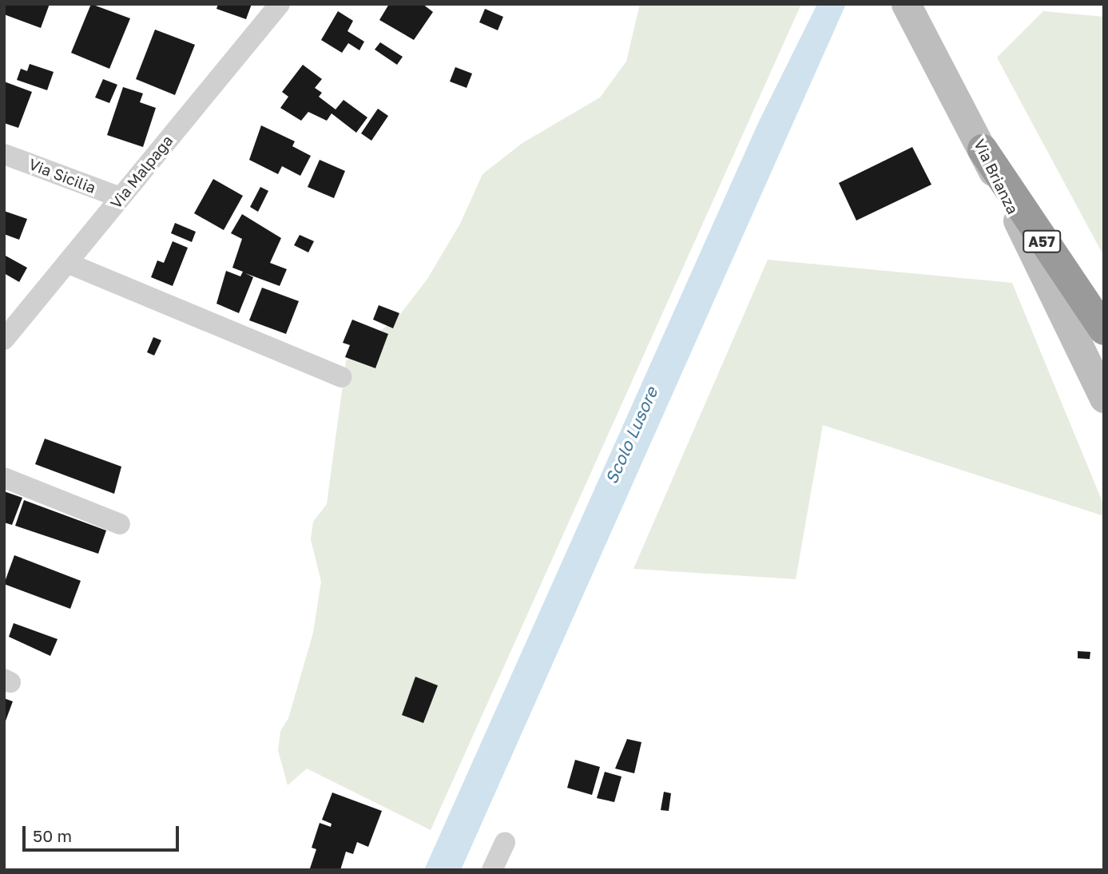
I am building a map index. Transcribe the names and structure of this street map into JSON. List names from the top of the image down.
{
  "streets": {
    "highway": ["A57"],
    "main road": ["Via Brianza"],
    "street": ["Via Malpaga", "Via Sicilia"]
  },
  "crossings": [
    ["Via Malpaga", "Via Sicilia"],
    ["Via Brianza", "A57"]
  ],
  "water": ["Scolo Lusore"],
  "scale_bar": "50 m"
}
